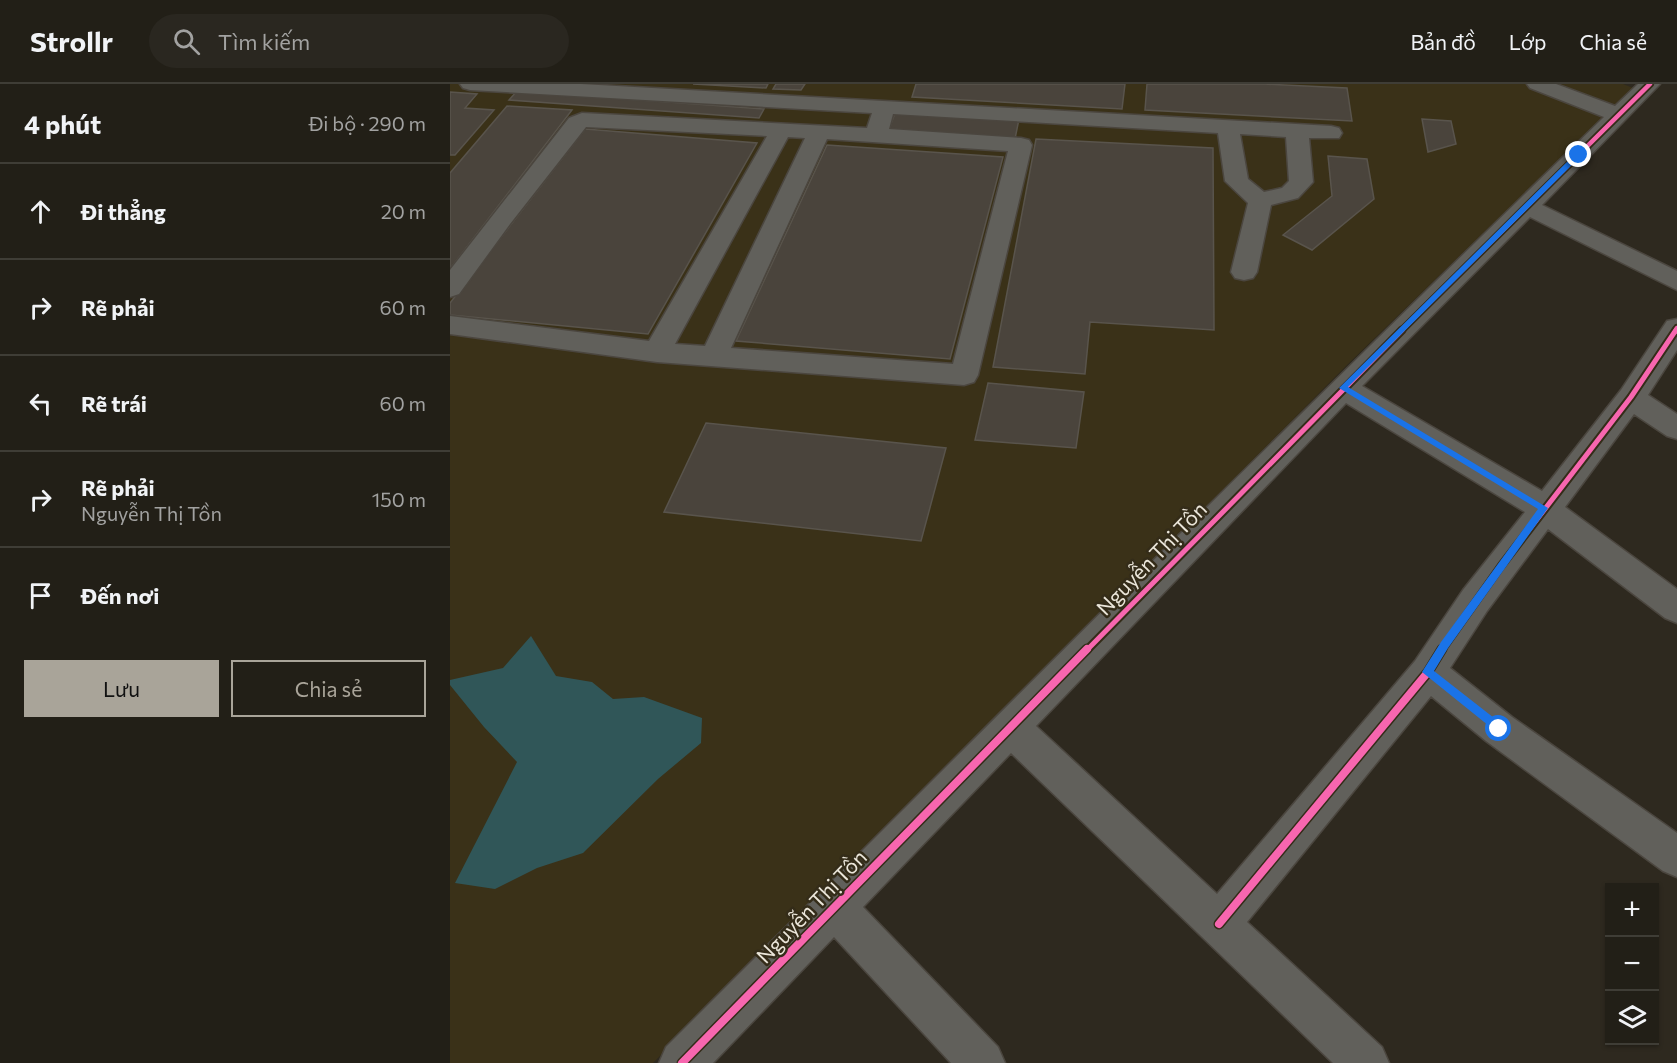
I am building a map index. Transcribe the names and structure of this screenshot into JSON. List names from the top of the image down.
{
  "streets": {
    "street": ["Nguyễn Thị Tồn"]
  },
  "page": {
    "header": "Strollr",
    "search": "Tìm kiếm",
    "nav": ["Bản đồ", "Lớp", "Chia sẻ"],
    "heading": ["4 phút", "Đi bộ · 290 m"],
    "list": [
      ["Đi thẳng", "20 m"],
      ["Rẽ phải", "60 m"],
      ["Rẽ trái", "60 m"],
      ["Rẽ phải", "Nguyễn Thị Tồn", "150 m"],
      "Đến nơi"
    ],
    "buttons": ["Lưu", "Chia sẻ"],
    "map_buttons": ["+", "−"]
  }
}
